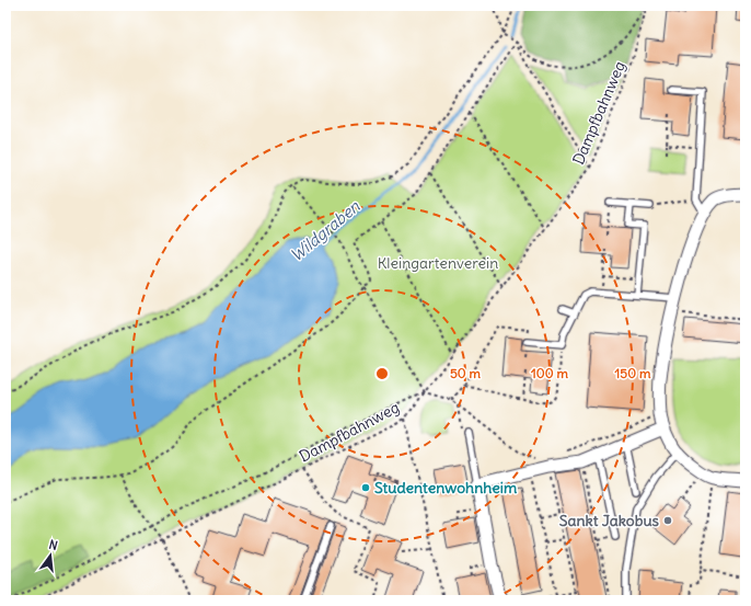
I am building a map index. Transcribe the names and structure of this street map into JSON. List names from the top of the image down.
{
  "streets": {
    "path": ["Dampfbahnweg"]
  },
  "water": ["Wildgraben"],
  "parks": ["Kleingartenverein"],
  "places": ["Studentenwohnheim", "Sankt Jakobus"],
  "north": "top",
  "rings": ["50 m", "100 m", "150 m"]
}
